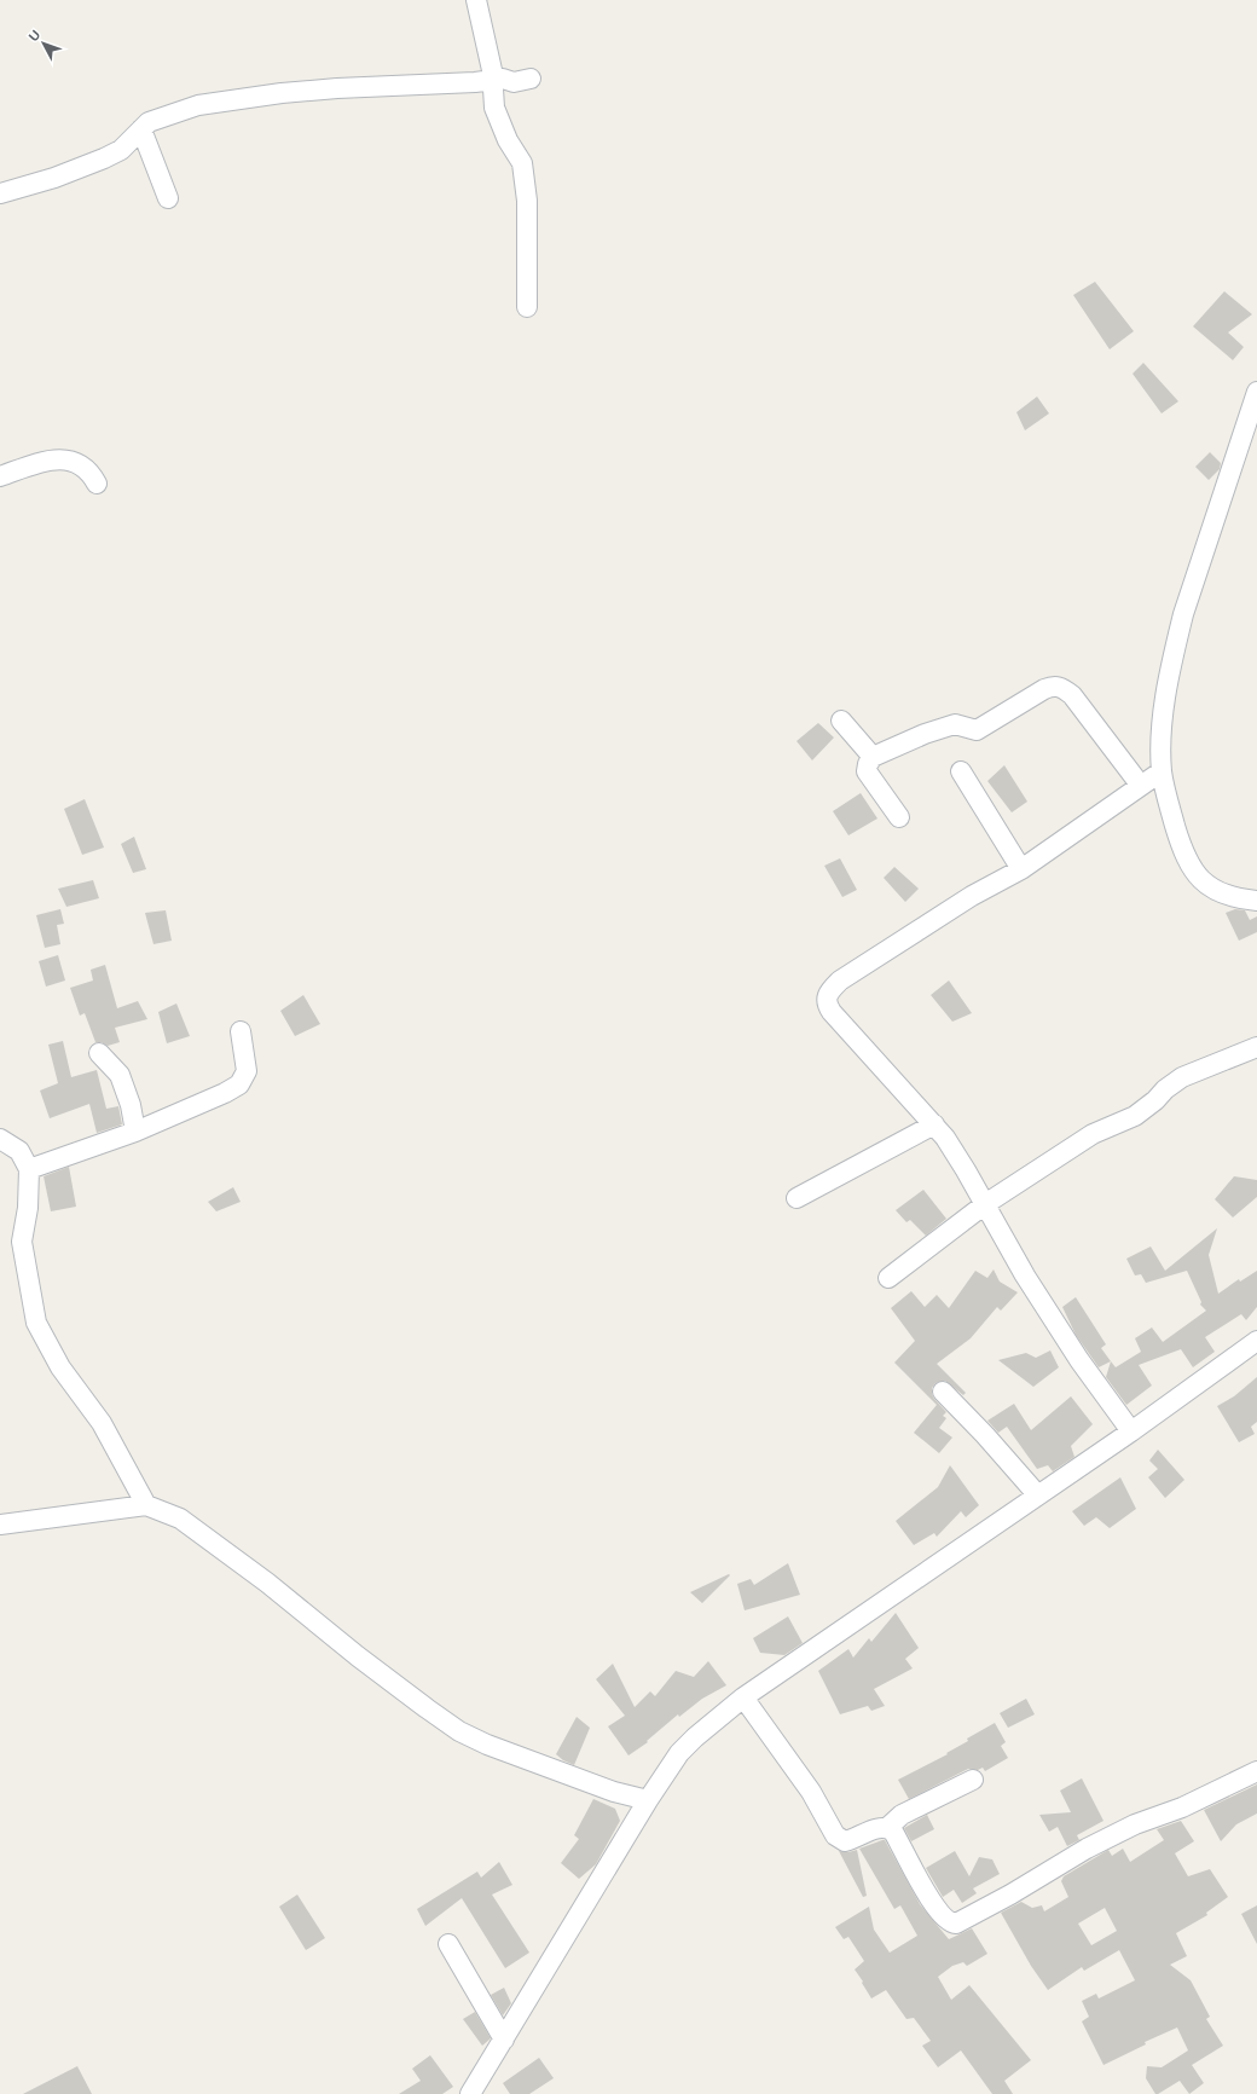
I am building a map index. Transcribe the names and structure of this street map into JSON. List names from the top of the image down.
{
  "north": "top left"
}
